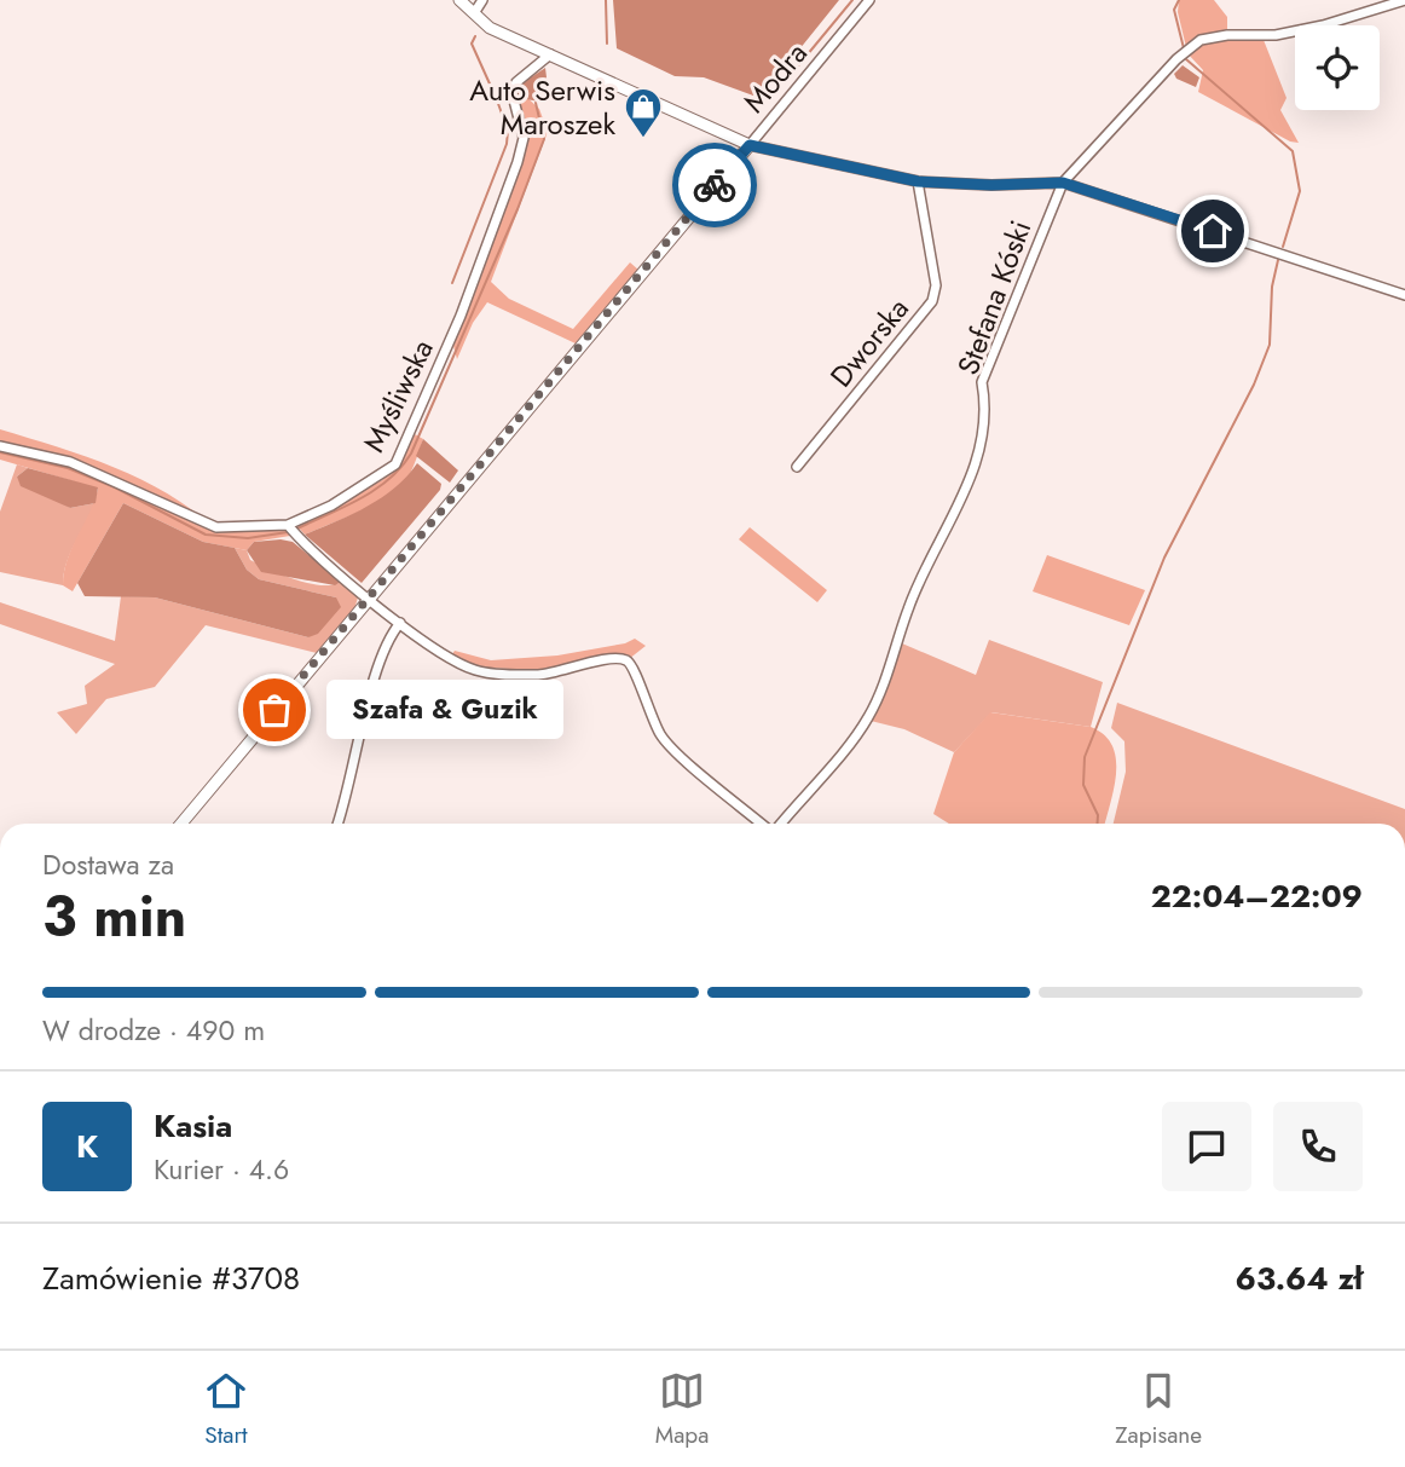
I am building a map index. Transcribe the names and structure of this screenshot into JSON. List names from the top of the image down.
{
  "streets": {
    "street": [
      "Modra",
      "Stefana Kóski",
      "Dworska",
      "Myśliwska"
    ]
  },
  "places": {
    "shop": ["Auto Serwis Maroszek"],
    "other": ["Szafa & Guzik"]
  },
  "page": {
    "bubble": "Szafa & Guzik",
    "heading": ["3 min", "Dostawa za", "22:04–22:09"],
    "panel": [
      "Kasia",
      "Kurier · 4.6",
      "Zamówienie #3708",
      "63.64 zł"
    ],
    "bar": "W drodze · 490 m",
    "round": "K",
    "tabs": ["Start", "Mapa", "Zapisane"]
  }
}
